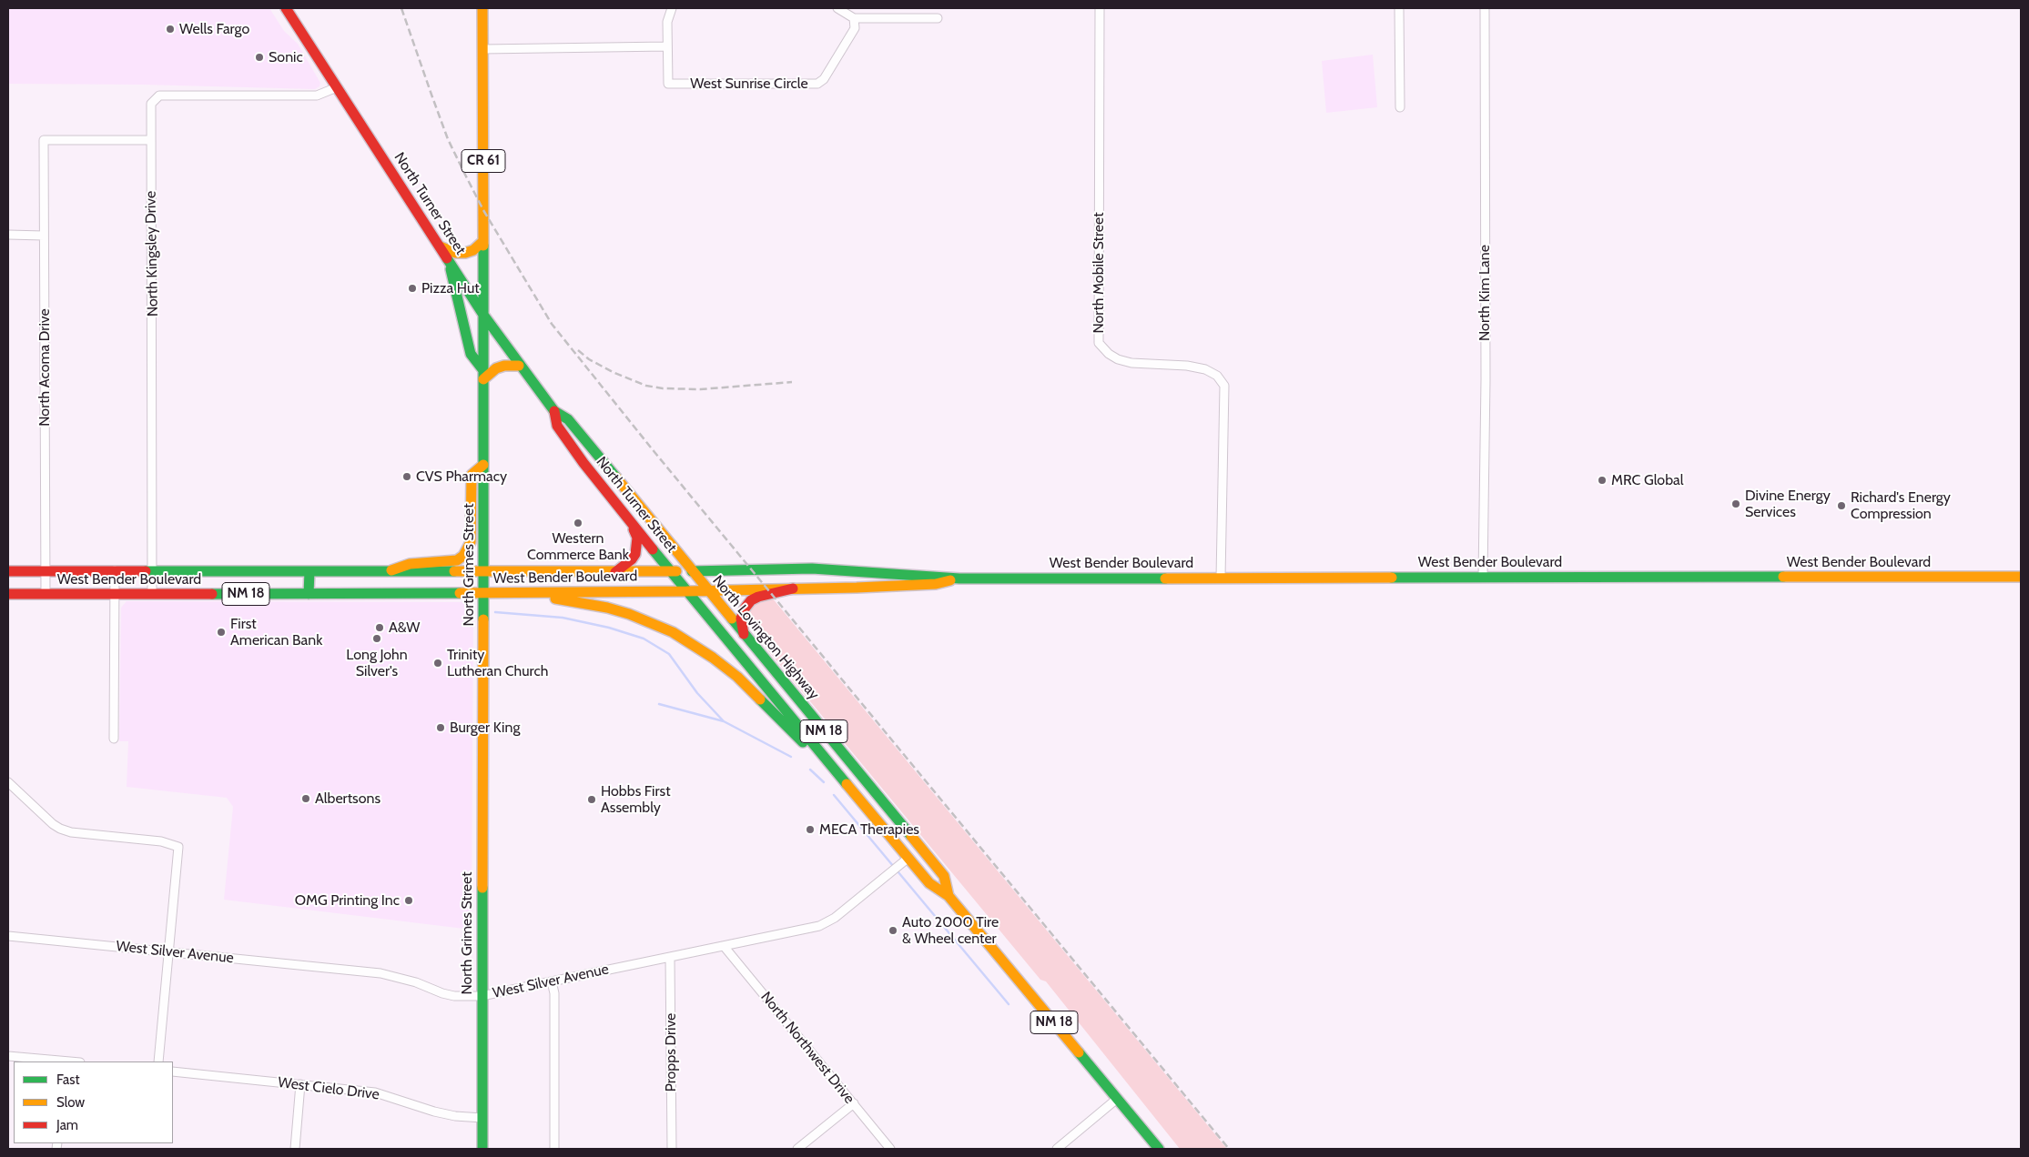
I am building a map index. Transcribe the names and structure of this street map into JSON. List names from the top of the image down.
{
  "streets": {
    "main road": [
      "CR 61",
      "North Turner Street",
      "West Bender Boulevard",
      "North Grimes Street",
      "NM 18",
      "North Lovington Highway"
    ],
    "street": [
      "West Sunrise Circle",
      "North Kingsley Drive",
      "North Mobile Street",
      "North Kim Lane",
      "North Acoma Drive",
      "West Silver Avenue",
      "North Northwest Drive",
      "Propps Drive",
      "West Cielo Drive"
    ]
  },
  "crossings": [
    ["North Turner Street", "North Kingsley Drive"],
    ["North Turner Street", "West Bender Boulevard"],
    ["North Turner Street", "North Grimes Street"],
    ["North Turner Street", "North Lovington Highway"],
    ["North Kingsley Drive", "North Acoma Drive"],
    ["North Kingsley Drive", "West Bender Boulevard"],
    ["North Mobile Street", "West Bender Boulevard"],
    ["North Kim Lane", "West Bender Boulevard"],
    ["North Acoma Drive", "West Bender Boulevard"],
    ["West Bender Boulevard", "North Grimes Street"],
    ["West Bender Boulevard", "North Lovington Highway"],
    ["North Grimes Street", "West Silver Avenue"],
    ["North Grimes Street", "West Cielo Drive"],
    ["North Lovington Highway", "West Silver Avenue"],
    ["West Silver Avenue", "North Northwest Drive"],
    ["West Silver Avenue", "Propps Drive"]
  ],
  "places": [
    "Wells Fargo",
    "Sonic",
    "Pizza Hut",
    "CVS Pharmacy",
    "MRC Global",
    "Divine Energy Services",
    "Richard's Energy Compression",
    "Western Commerce Bank",
    "A&W",
    "First American Bank",
    "Long John Silver's",
    "Trinity Lutheran Church",
    "Burger King",
    "Albertsons",
    "Hobbs First Assembly",
    "MECA Therapies",
    "OMG Printing Inc",
    "Auto 2000 Tire & Wheel center"
  ],
  "legend": ["Fast", "Slow", "Jam"]
}
